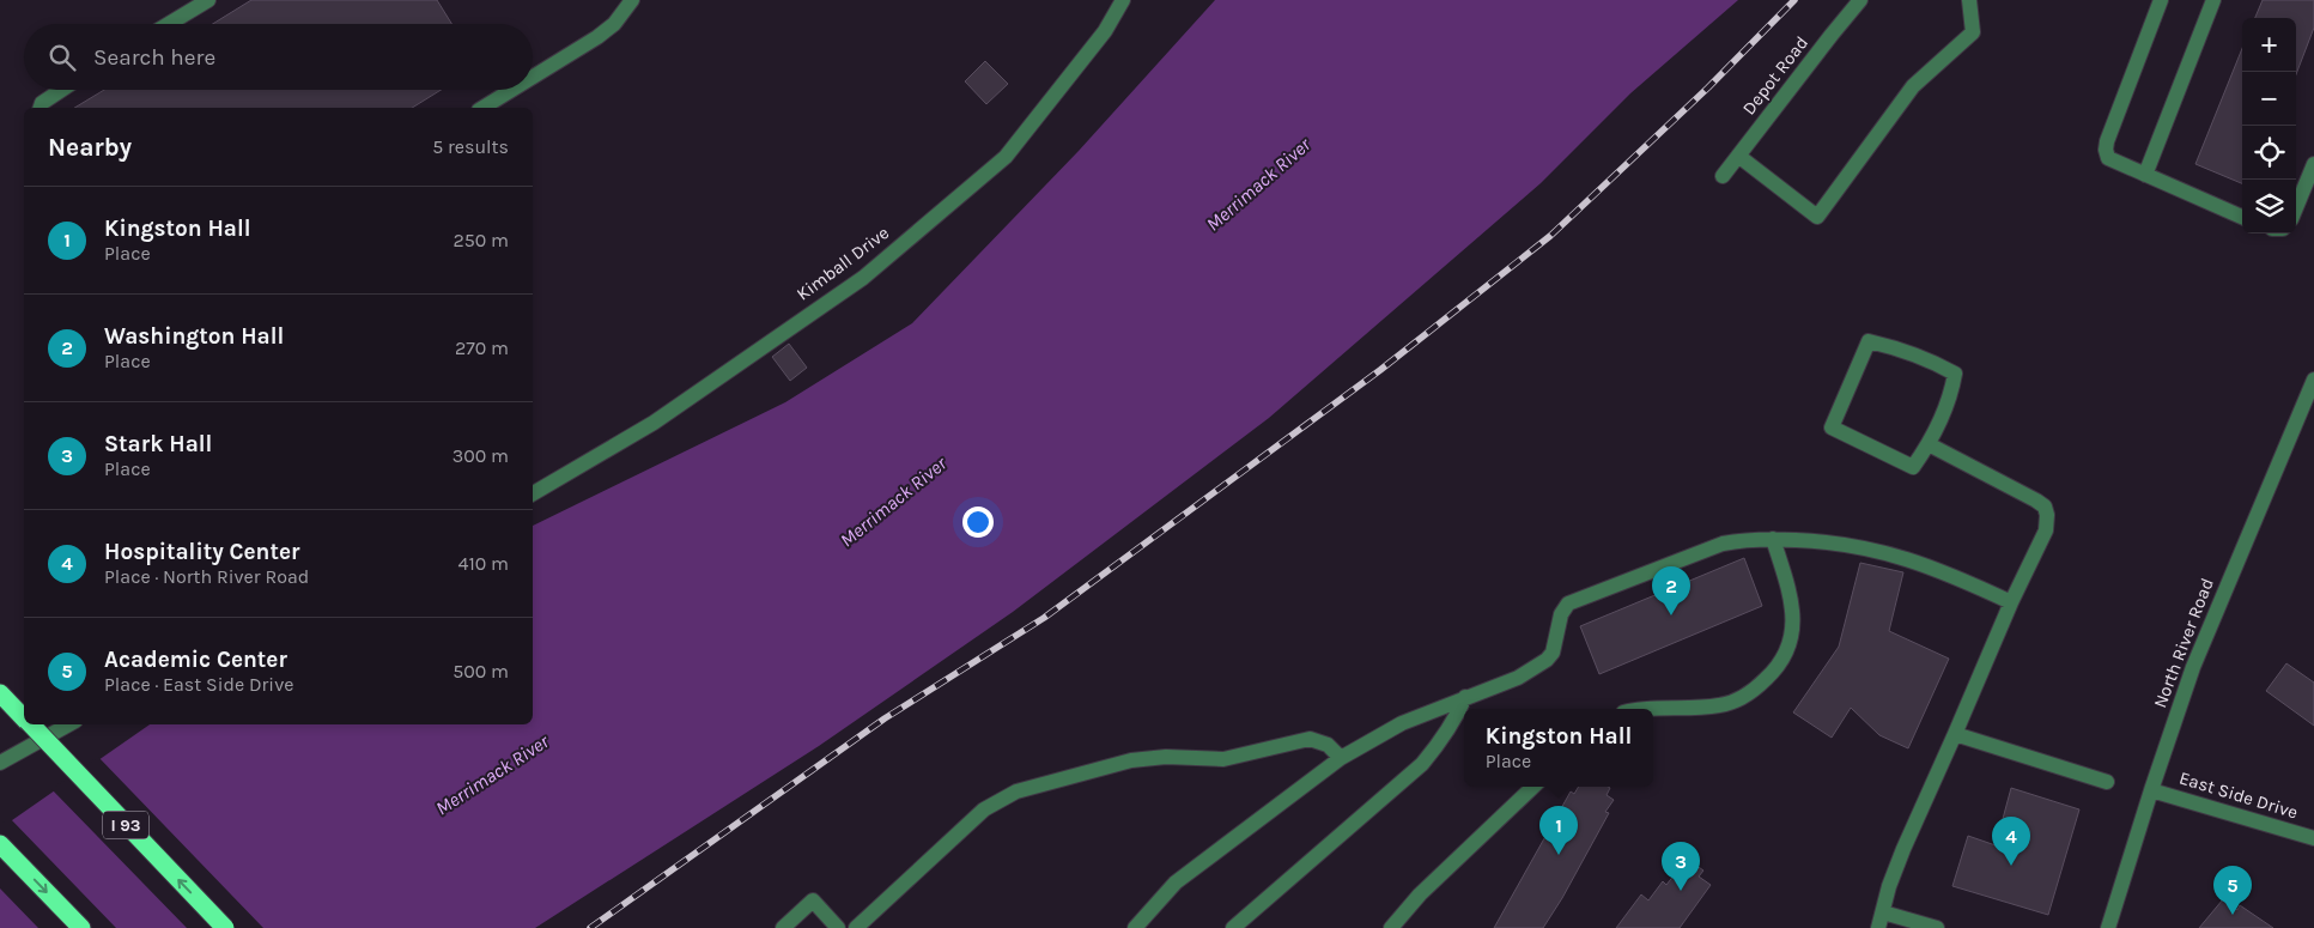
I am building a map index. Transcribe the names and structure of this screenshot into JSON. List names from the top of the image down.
{
  "streets": {
    "highway": ["I 93"],
    "street": [
      "Depot Road",
      "Kimball Drive",
      "North River Road",
      "East Side Drive"
    ]
  },
  "crossings": [
    ["North River Road", "East Side Drive"]
  ],
  "water": ["Merrimack River"],
  "page": {
    "map_buttons": ["+", "−"],
    "search": "Search here",
    "heading": ["Nearby", "5 results"],
    "list": [
      {
        "mark": "1",
        "name": "Kingston Hall",
        "note": "Place",
        "value": "250 m"
      },
      {
        "mark": "2",
        "name": "Washington Hall",
        "note": "Place",
        "value": "270 m"
      },
      {
        "mark": "3",
        "name": "Stark Hall",
        "note": "Place",
        "value": "300 m"
      },
      {
        "mark": "4",
        "name": "Hospitality Center",
        "note": "Place · North River Road",
        "value": "410 m"
      },
      {
        "mark": "5",
        "name": "Academic Center",
        "note": "Place · East Side Drive",
        "value": "500 m"
      }
    ],
    "pins": [
      "2",
      "1",
      "4",
      "3",
      "5"
    ],
    "popup": ["Kingston Hall", "Place"]
  }
}
